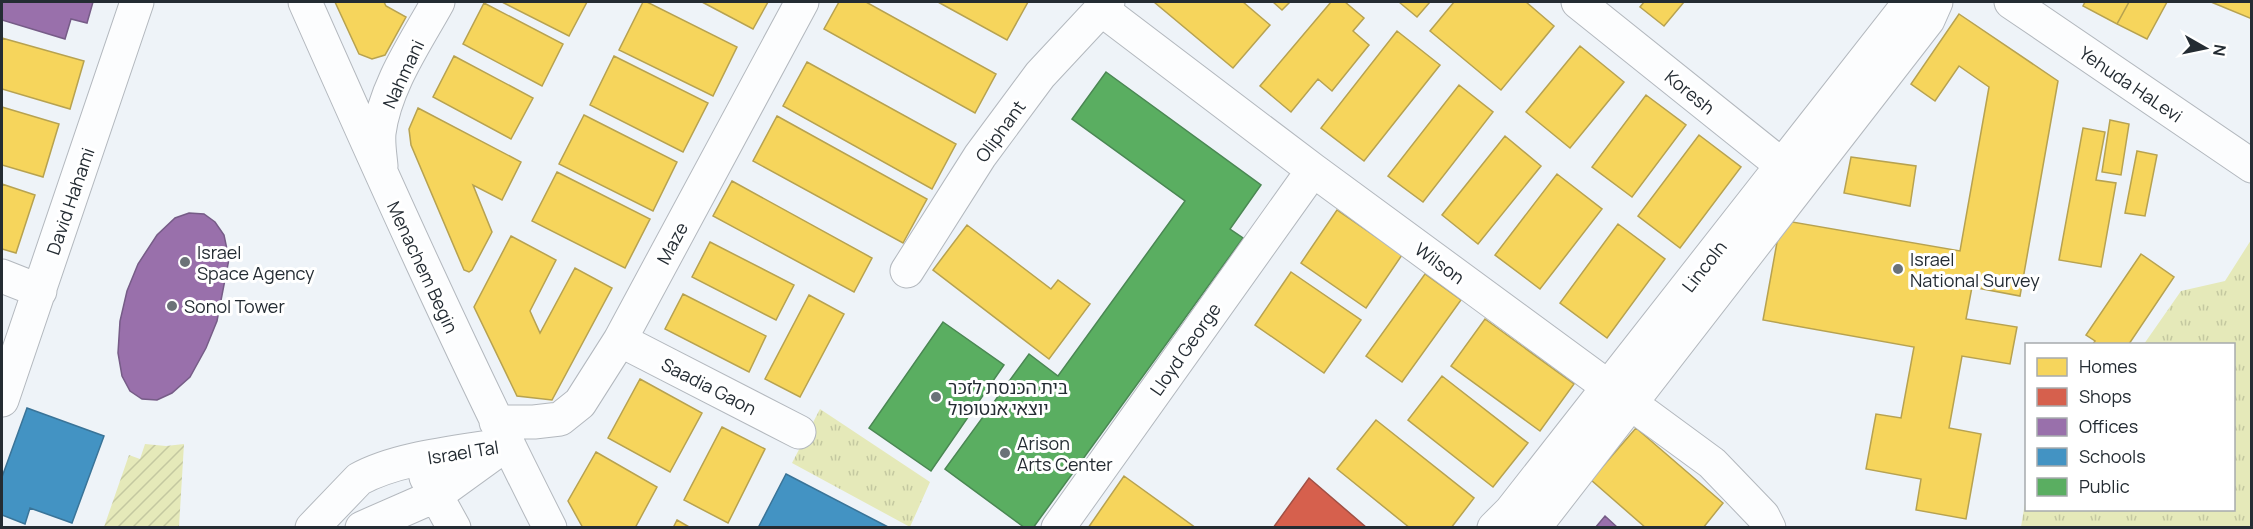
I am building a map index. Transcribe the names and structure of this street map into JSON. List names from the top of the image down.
{
  "streets": {
    "street": [
      "Nahmani",
      "Yehuda HaLevi",
      "Koresh",
      "Oliphant",
      "David Hahami",
      "Maze",
      "Wilson",
      "Lincoln",
      "Menachem Begin",
      "Lloyd George",
      "Saadia Gaon",
      "Israel Tal"
    ]
  },
  "crossings": [
    ["Nahmani", "Menachem Begin"],
    ["Koresh", "Lincoln"],
    ["Oliphant", "Wilson"],
    ["Maze", "Menachem Begin"],
    ["Maze", "Saadia Gaon"],
    ["Maze", "Israel Tal"],
    ["Wilson", "Lincoln"],
    ["Wilson", "Lloyd George"],
    ["Menachem Begin", "Israel Tal"]
  ],
  "places": [
    "Israel Space Agency",
    "Israel National Survey",
    "Sonol Tower",
    "בית הכנסת לזכר יוצאי אנטופול",
    "Arison Arts Center"
  ],
  "legend": [
    "Homes",
    "Shops",
    "Offices",
    "Schools",
    "Public"
  ],
  "north": "right"
}
